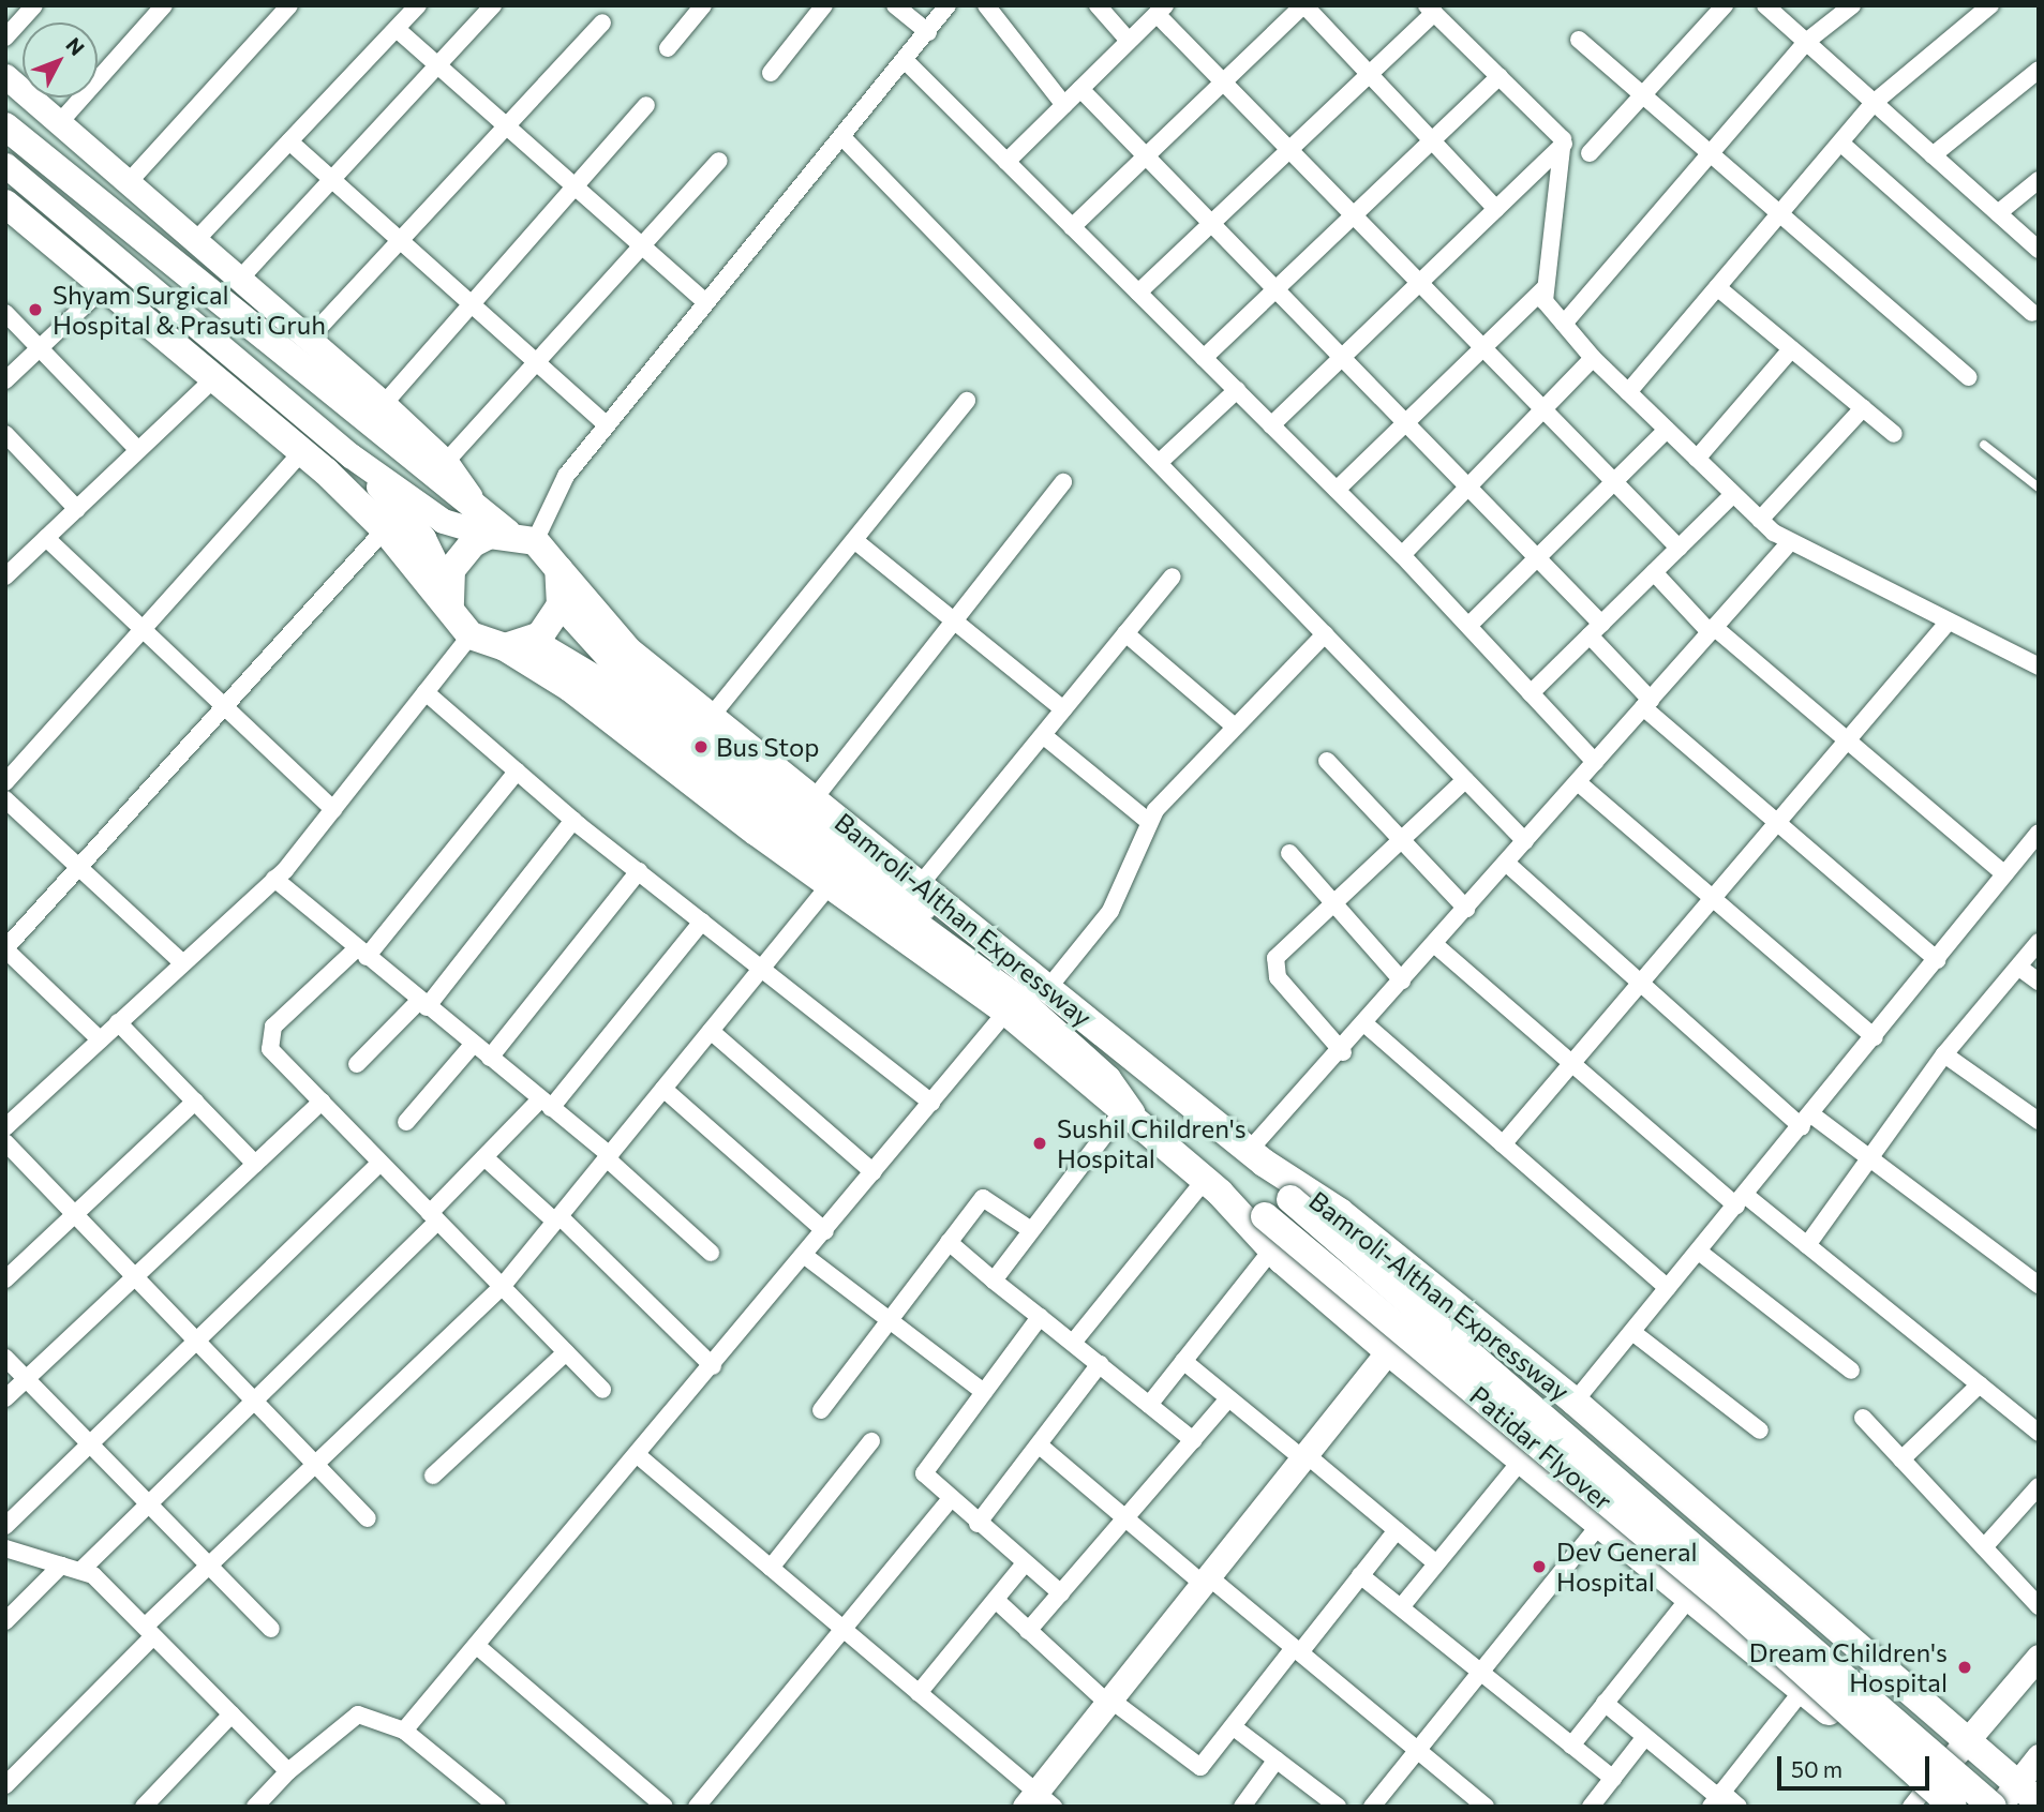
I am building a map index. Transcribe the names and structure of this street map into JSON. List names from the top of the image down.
{
  "streets": {
    "main road": ["Bamroli-Althan Expressway", "Patidar Flyover"]
  },
  "crossings": [
    ["Bamroli-Althan Expressway", "Patidar Flyover"]
  ],
  "places": [
    "Shyam Surgical Hospital & Prasuti Gruh",
    "Bus Stop",
    "Sushil Children's Hospital",
    "Dev General Hospital",
    "Dream Children's Hospital"
  ],
  "scale_bar": "50 m",
  "north": "top right"
}
